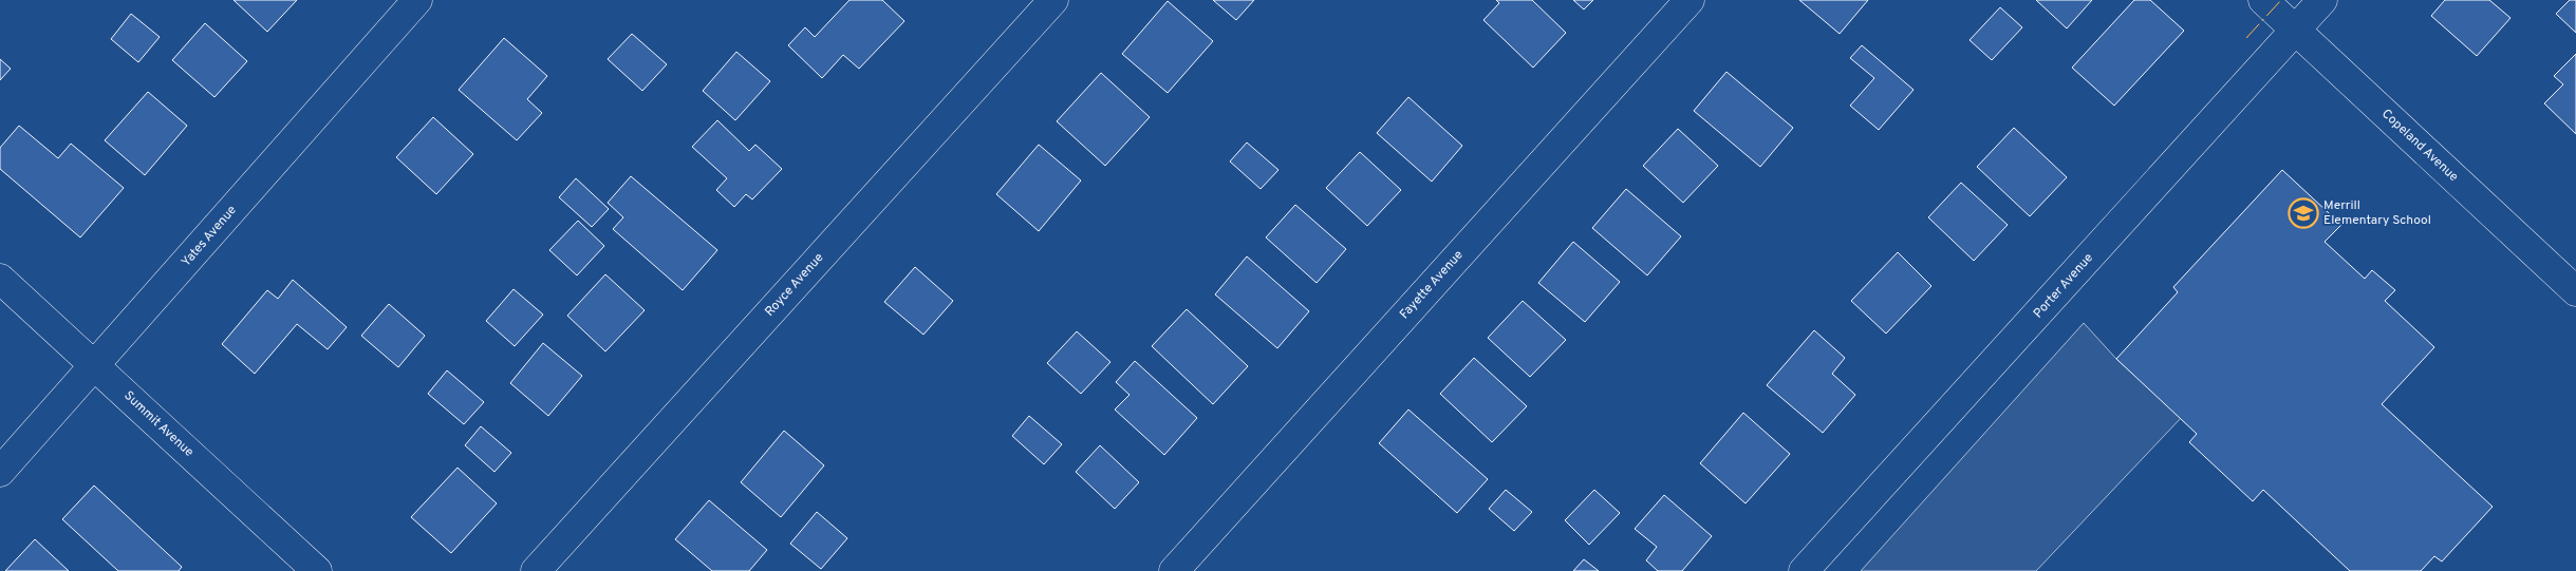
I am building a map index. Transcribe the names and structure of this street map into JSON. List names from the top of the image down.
{
  "streets": {
    "street": [
      "Copeland Avenue",
      "Yates Avenue",
      "Royce Avenue",
      "Fayette Avenue",
      "Porter Avenue",
      "Summit Avenue"
    ]
  },
  "crossings": [
    ["Copeland Avenue", "Porter Avenue"],
    ["Yates Avenue", "Summit Avenue"]
  ],
  "places": {
    "school or university": ["Merrill Elementary School"]
  }
}
